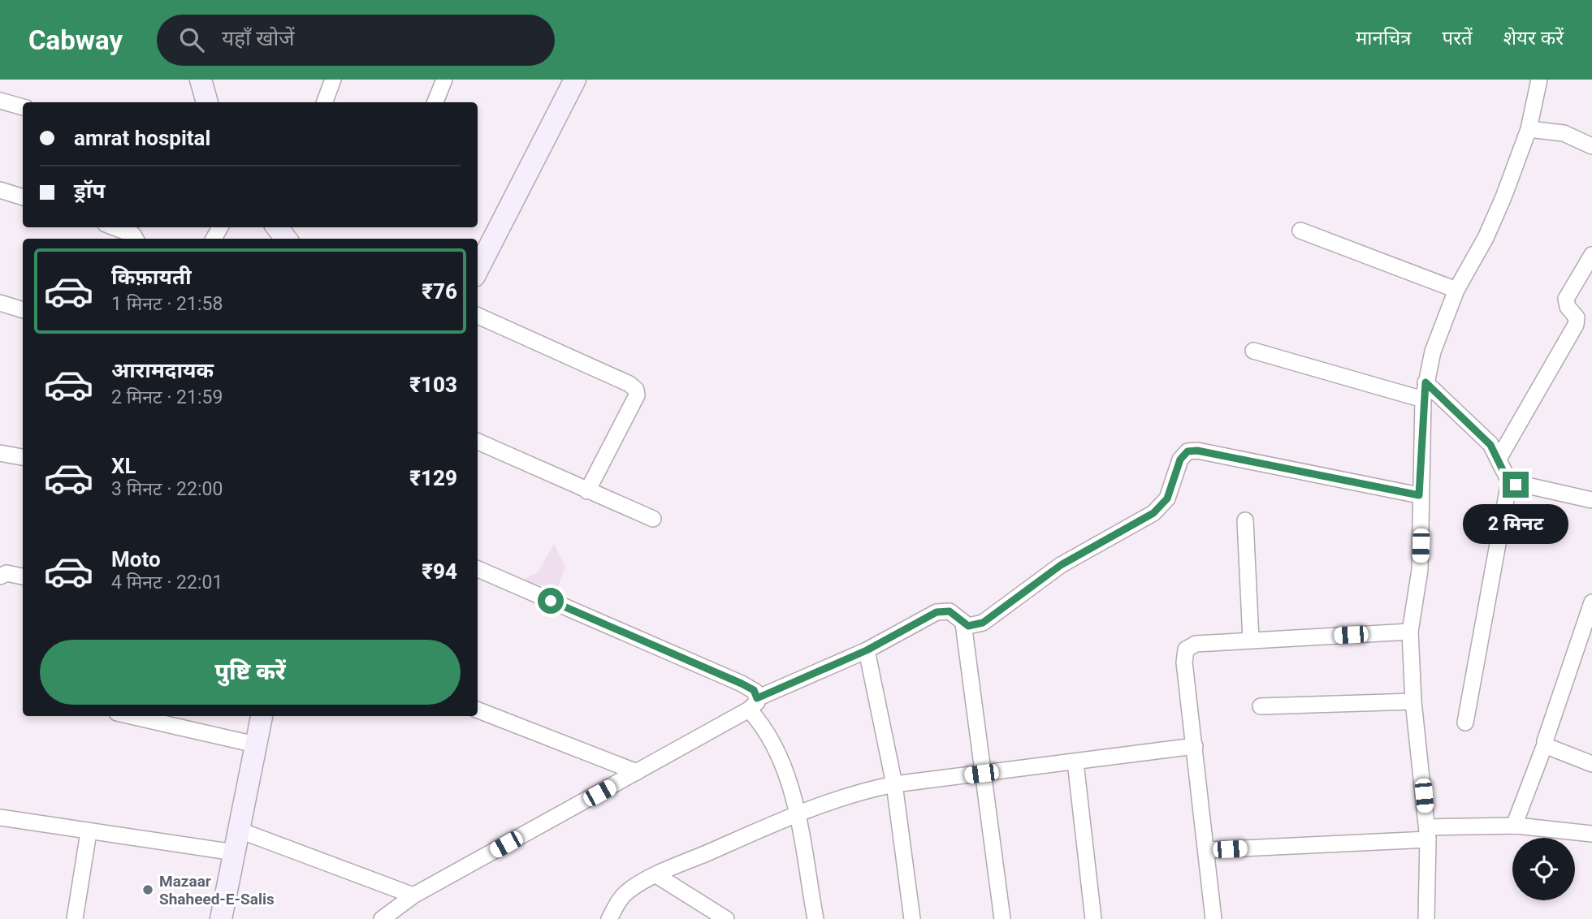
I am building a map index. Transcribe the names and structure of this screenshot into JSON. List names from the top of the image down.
{
  "places": ["Mazaar Shaheed-E-Salis"],
  "page": {
    "header": "Cabway",
    "search": "यहाँ खोजें",
    "nav": ["मानचित्र", "परतें", "शेयर करें"],
    "banner": ["amrat hospital", "ड्रॉप"],
    "list": [
      {
        "name": "किफ़ायती",
        "note": "1 मिनट · 21:58",
        "value": "₹76"
      },
      {
        "name": "आरामदायक",
        "note": "2 मिनट · 21:59",
        "value": "₹103"
      },
      {
        "name": "XL",
        "note": "3 मिनट · 22:00",
        "value": "₹129"
      },
      {
        "name": "Moto",
        "note": "4 मिनट · 22:01",
        "value": "₹94"
      }
    ],
    "bubble": "2 मिनट",
    "buttons": "पुष्टि करें"
  }
}
